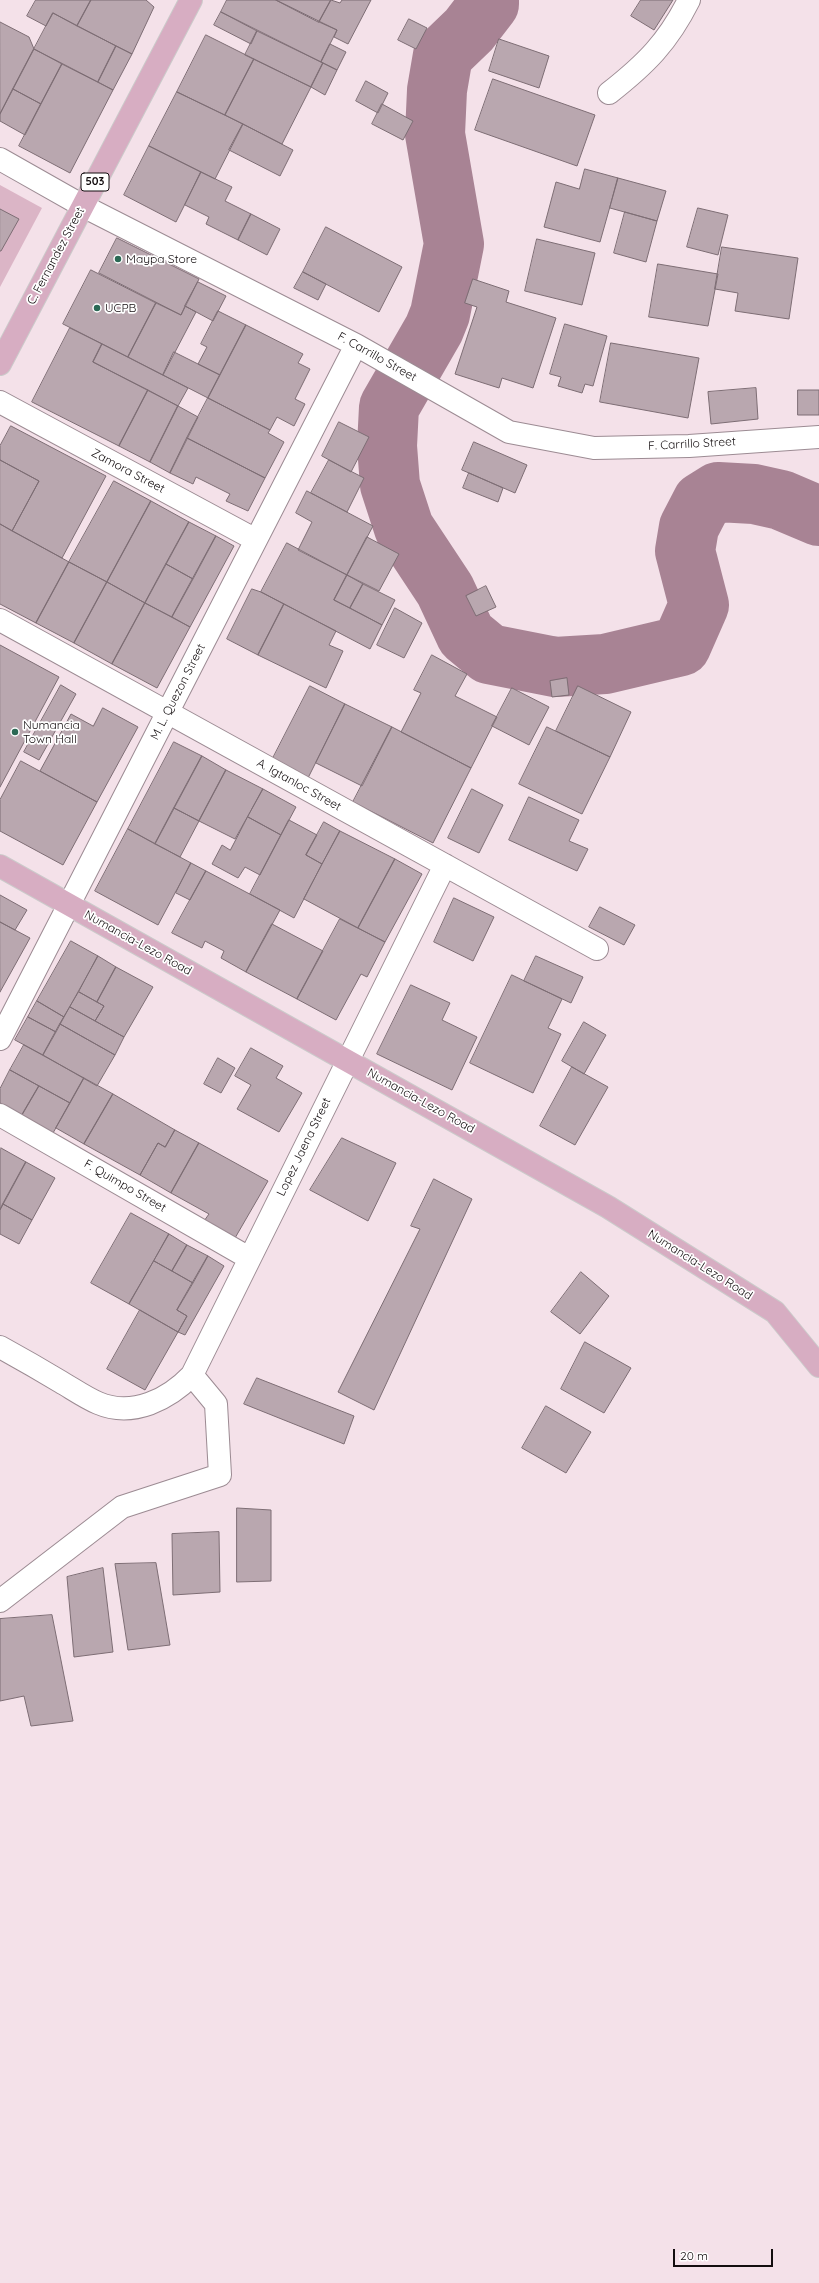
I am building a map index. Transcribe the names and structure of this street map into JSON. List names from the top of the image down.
{
  "streets": {
    "main road": ["503", "C. Fernandez Street", "Numancia-Lezo Road"],
    "street": [
      "F. Carrillo Street",
      "Zamora Street",
      "M. L. Quezon Street",
      "A. Igtanloc Street",
      "Lopez Jaena Street",
      "F. Quimpo Street"
    ]
  },
  "crossings": [
    ["C. Fernandez Street", "F. Carrillo Street"],
    ["F. Carrillo Street", "M. L. Quezon Street"],
    ["Zamora Street", "M. L. Quezon Street"],
    ["M. L. Quezon Street", "A. Igtanloc Street"],
    ["M. L. Quezon Street", "Numancia-Lezo Road"],
    ["A. Igtanloc Street", "Lopez Jaena Street"],
    ["Numancia-Lezo Road", "Lopez Jaena Street"],
    ["Lopez Jaena Street", "F. Quimpo Street"]
  ],
  "places": ["Maypa Store", "UCPB", "Numancia Town Hall"],
  "scale_bar": "20 m"
}
